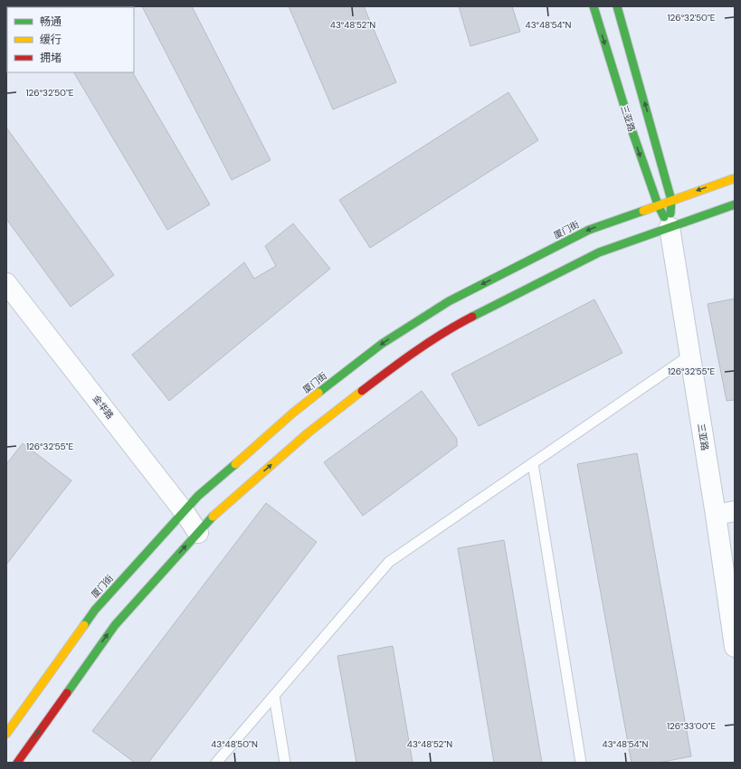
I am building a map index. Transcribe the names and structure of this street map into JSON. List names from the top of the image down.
{
  "streets": {
    "main road": ["三亚路", "厦门街"],
    "street": ["金华路"]
  },
  "crossings": [
    ["三亚路", "厦门街"],
    ["厦门街", "金华路"]
  ],
  "legend": ["畅通", "缓行", "拥堵"],
  "coordinates": [
    "126°32'50\"E",
    "43°48'52\"N",
    "43°48'54\"N",
    "126°32'55\"E",
    "126°33'00\"E",
    "43°48'50\"N"
  ]
}
